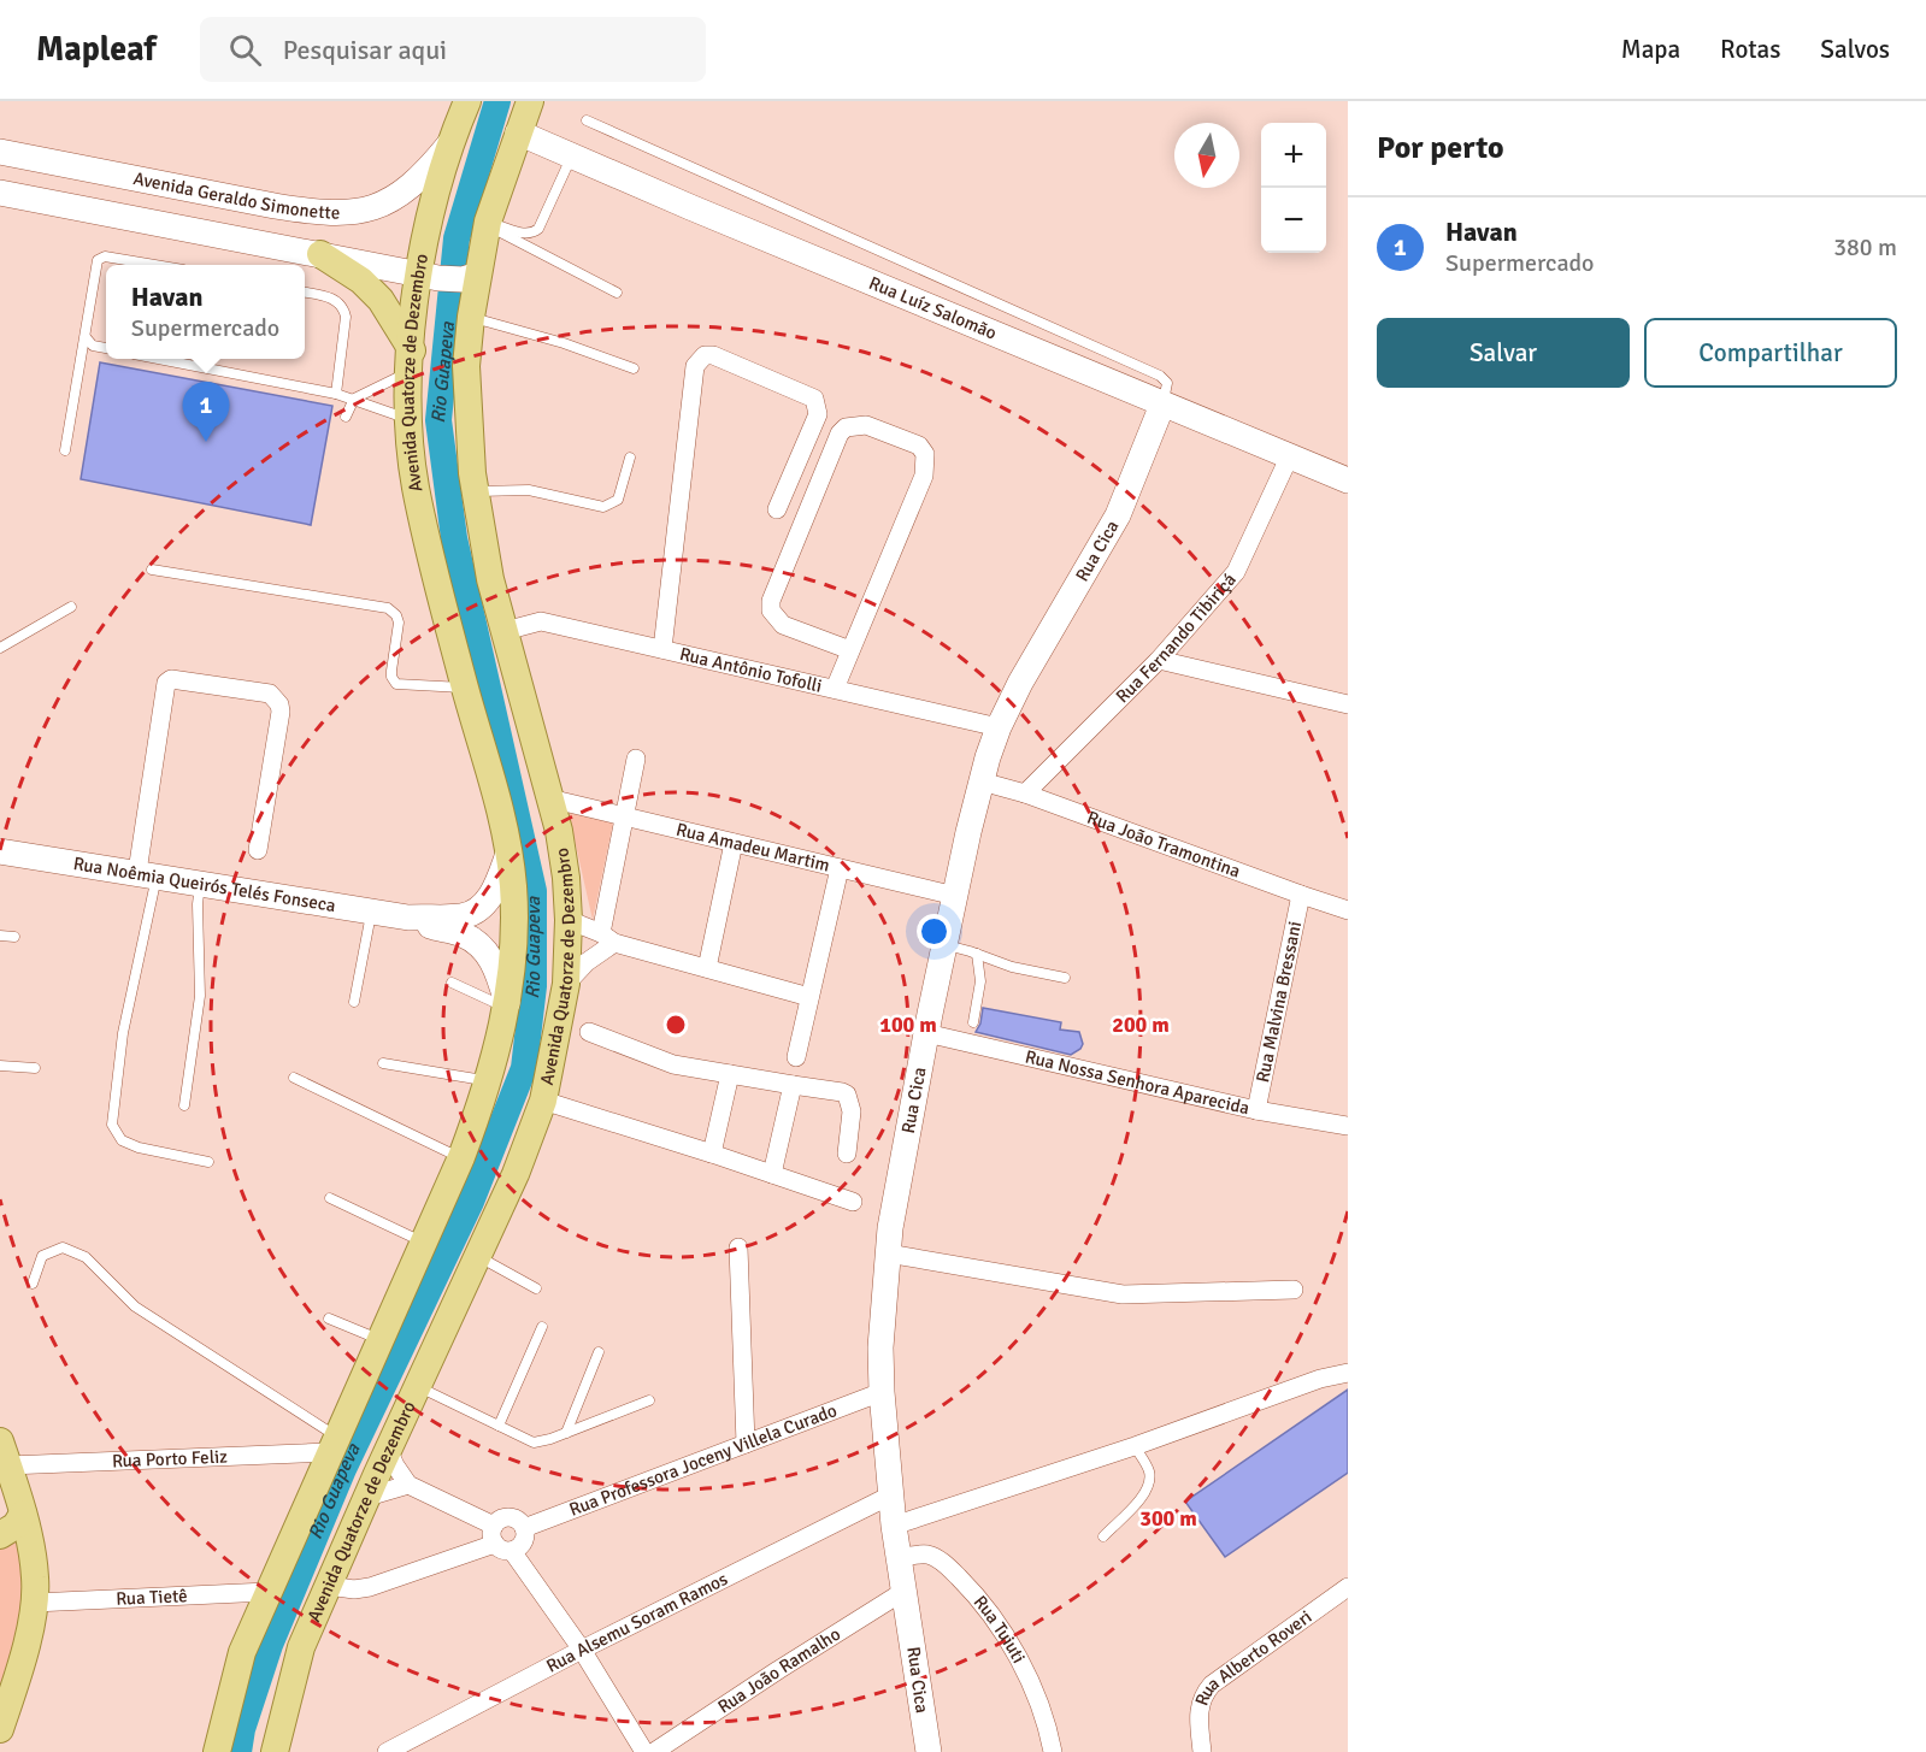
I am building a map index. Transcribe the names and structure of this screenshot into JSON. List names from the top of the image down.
{
  "streets": {
    "main road": ["Avenida Quatorze de Dezembro"],
    "street": [
      "Avenida Geraldo Simonette",
      "Rua Luíz Salomão",
      "Rua Cica",
      "Rua Fernando Tibiriçá",
      "Rua Antônio Tofolli",
      "Rua João Tramontina",
      "Rua Amadeu Martim",
      "Rua Noêmia Queirós Telés Fonseca",
      "Rua Malvina Bressani",
      "Rua Nossa Senhora Aparecida",
      "Rua Porto Feliz",
      "Rua Professora Joceny Villela Curado",
      "Rua Tietê",
      "Rua Alsemu Soram Ramos",
      "Rua Tuiuti",
      "Rua Alberto Roveri",
      "Rua João Ramalho"
    ]
  },
  "crossings": [
    ["Avenida Geraldo Simonette", "Avenida Quatorze de Dezembro"],
    ["Rua Luíz Salomão", "Avenida Quatorze de Dezembro"],
    ["Rua Luíz Salomão", "Rua Cica"],
    ["Rua Luíz Salomão", "Rua Fernando Tibiriçá"],
    ["Avenida Quatorze de Dezembro", "Rua Antônio Tofolli"],
    ["Avenida Quatorze de Dezembro", "Rua Amadeu Martim"],
    ["Avenida Quatorze de Dezembro", "Rua Noêmia Queirós Telés Fonseca"],
    ["Avenida Quatorze de Dezembro", "Rua Porto Feliz"],
    ["Avenida Quatorze de Dezembro", "Rua Tietê"],
    ["Rua Cica", "Rua Antônio Tofolli"],
    ["Rua Cica", "Rua João Tramontina"],
    ["Rua Cica", "Rua Amadeu Martim"],
    ["Rua Cica", "Rua Nossa Senhora Aparecida"],
    ["Rua Cica", "Rua Professora Joceny Villela Curado"],
    ["Rua Cica", "Rua Alsemu Soram Ramos"],
    ["Rua Cica", "Rua Tuiuti"],
    ["Rua Cica", "Rua João Ramalho"],
    ["Rua Fernando Tibiriçá", "Rua João Tramontina"],
    ["Rua João Tramontina", "Rua Malvina Bressani"],
    ["Rua Malvina Bressani", "Rua Nossa Senhora Aparecida"]
  ],
  "water": ["Rio Guapeva"],
  "north": "bottom",
  "page": {
    "header": "Mapleaf",
    "search": "Pesquisar aqui",
    "nav": ["Mapa", "Rotas", "Salvos"],
    "heading": "Por perto",
    "map_buttons": ["+", "−"],
    "list": [
      {
        "mark": "1",
        "name": "Havan",
        "note": "Supermercado",
        "value": "380 m"
      }
    ],
    "popup": ["Havan", "Supermercado"],
    "buttons": ["Salvar", "Compartilhar"],
    "pins": "1"
  },
  "rings": ["100 m", "200 m", "300 m"]
}
